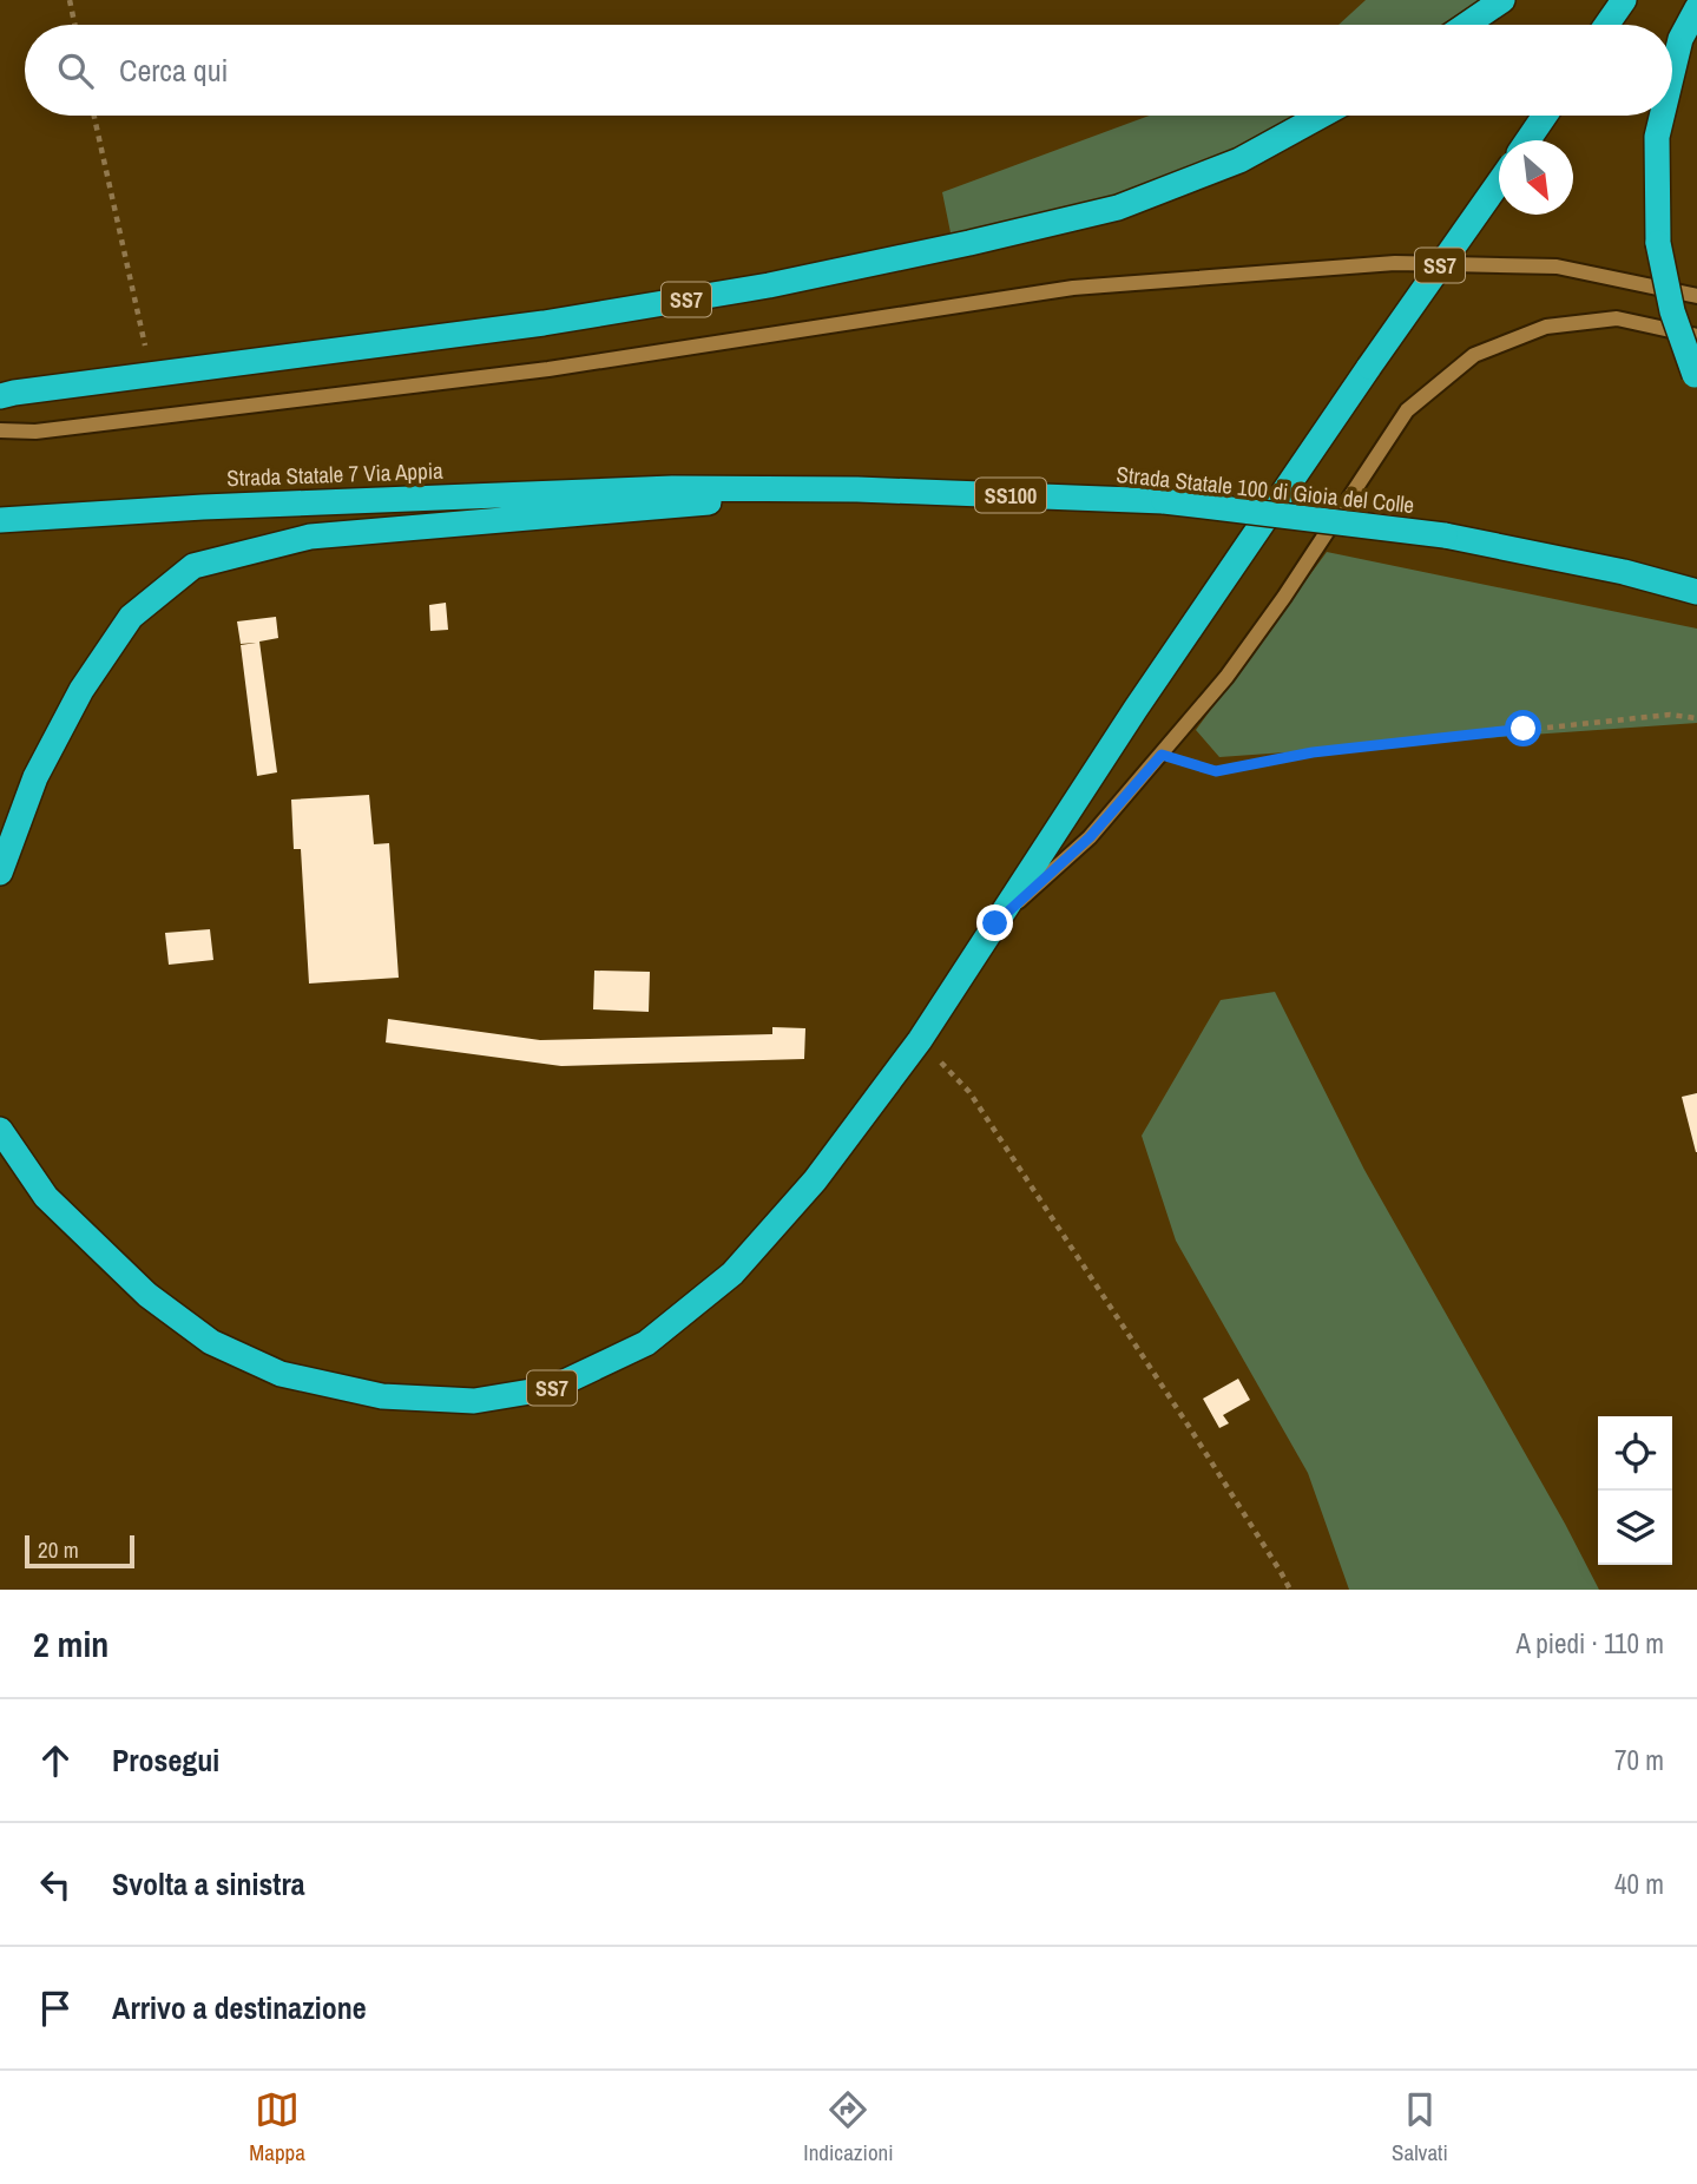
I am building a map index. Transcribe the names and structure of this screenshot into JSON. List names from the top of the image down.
{
  "streets": {
    "highway": [
      "SS7",
      "Strada Statale 7 Via Appia",
      "Strada Statale 100 di Gioia del Colle",
      "SS100"
    ]
  },
  "crossings": [
    ["Strada Statale 7 Via Appia", "Strada Statale 100 di Gioia del Colle"]
  ],
  "scale_bar": "20 m",
  "north": "bottom right",
  "page": {
    "search": "Cerca qui",
    "scale": "20 m",
    "heading": ["2 min", "A piedi · 110 m"],
    "list": [
      ["Prosegui", "70 m"],
      ["Svolta a sinistra", "40 m"],
      "Arrivo a destinazione"
    ],
    "nav": ["Mappa", "Indicazioni", "Salvati"]
  }
}
